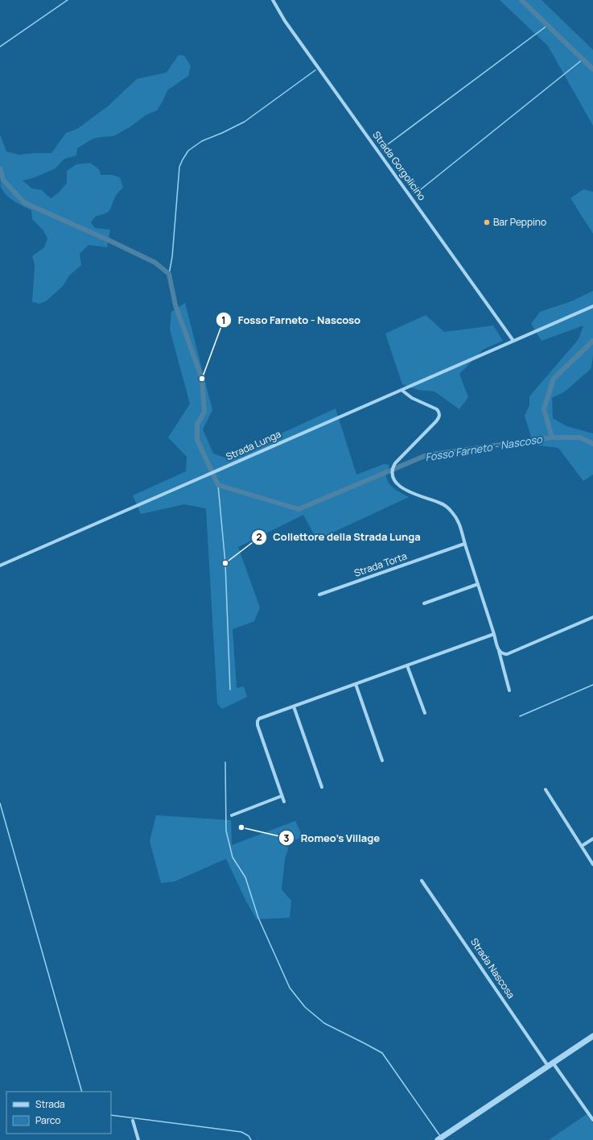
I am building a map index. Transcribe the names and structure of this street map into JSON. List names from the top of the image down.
{
  "streets": {
    "street": [
      "Strada Gorgolicino",
      "Strada Lunga",
      "Strada Torta",
      "Strada Nascosa"
    ]
  },
  "crossings": [
    ["Strada Gorgolicino", "Strada Lunga"]
  ],
  "water": ["Fosso Farneto - Nascoso"],
  "places": [
    "Bar Peppino",
    "Fosso Farneto - Nascoso",
    "Collettore della Strada Lunga",
    "Romeo's Village"
  ],
  "legend": ["Strada", "Parco"]
}
